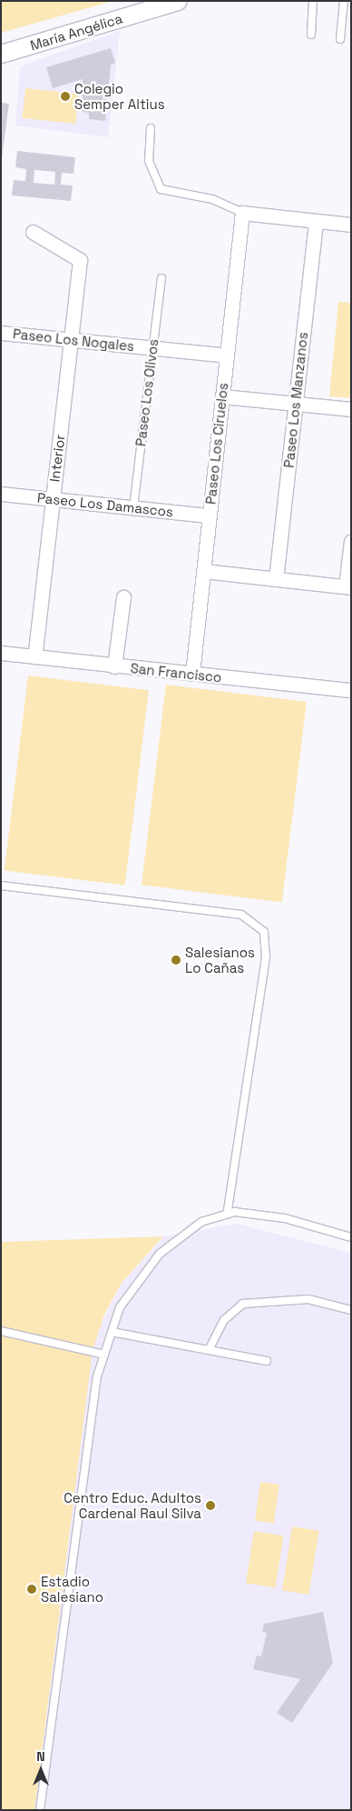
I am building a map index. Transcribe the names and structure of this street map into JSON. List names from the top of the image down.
{
  "streets": {
    "street": [
      "María Angélica",
      "Paseo Los Nogales",
      "Paseo Los Manzanos",
      "Paseo Los Ciruelos",
      "Interior",
      "Paseo Los Damascos",
      "San Francisco"
    ],
    "lane": ["Paseo Los Olivos"]
  },
  "crossings": [
    ["Paseo Los Nogales", "Paseo Los Olivos"],
    ["Paseo Los Nogales", "Paseo Los Ciruelos"],
    ["Paseo Los Nogales", "Interior"],
    ["Paseo Los Olivos", "Paseo Los Damascos"],
    ["Paseo Los Ciruelos", "Paseo Los Damascos"],
    ["Paseo Los Ciruelos", "San Francisco"],
    ["Interior", "Paseo Los Damascos"],
    ["Interior", "San Francisco"]
  ],
  "places": [
    "Colegio Semper Altius",
    "Salesianos Lo Cañas",
    "Centro Educ. Adultos Cardenal Raul Silva",
    "Estadio Salesiano"
  ],
  "north": "top"
}
